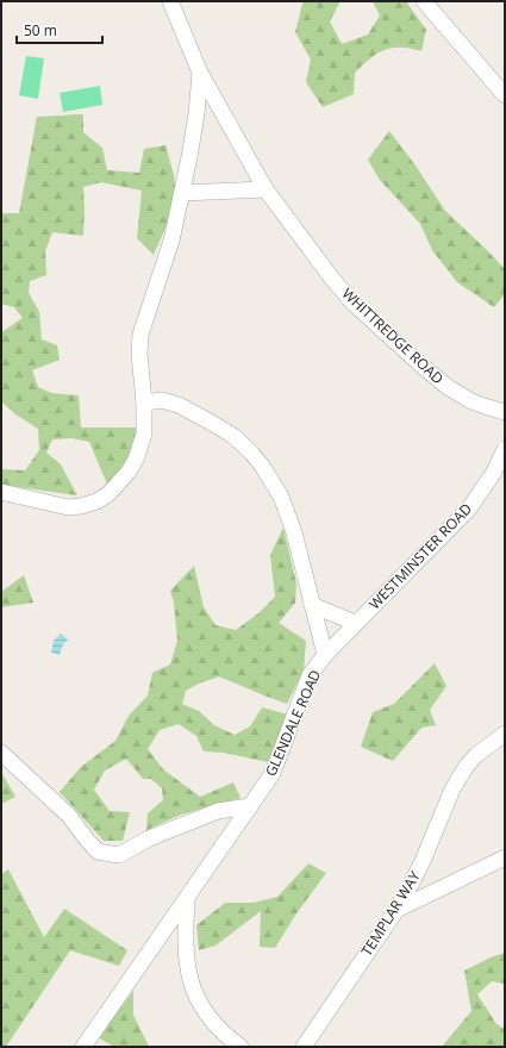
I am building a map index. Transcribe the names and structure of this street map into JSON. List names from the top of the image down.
{
  "streets": {
    "street": [
      "WHITTREDGE ROAD",
      "WESTMINSTER ROAD",
      "GLENDALE ROAD",
      "TEMPLAR WAY"
    ]
  },
  "crossings": [
    ["WESTMINSTER ROAD", "GLENDALE ROAD"]
  ],
  "scale_bar": "50 m"
}
